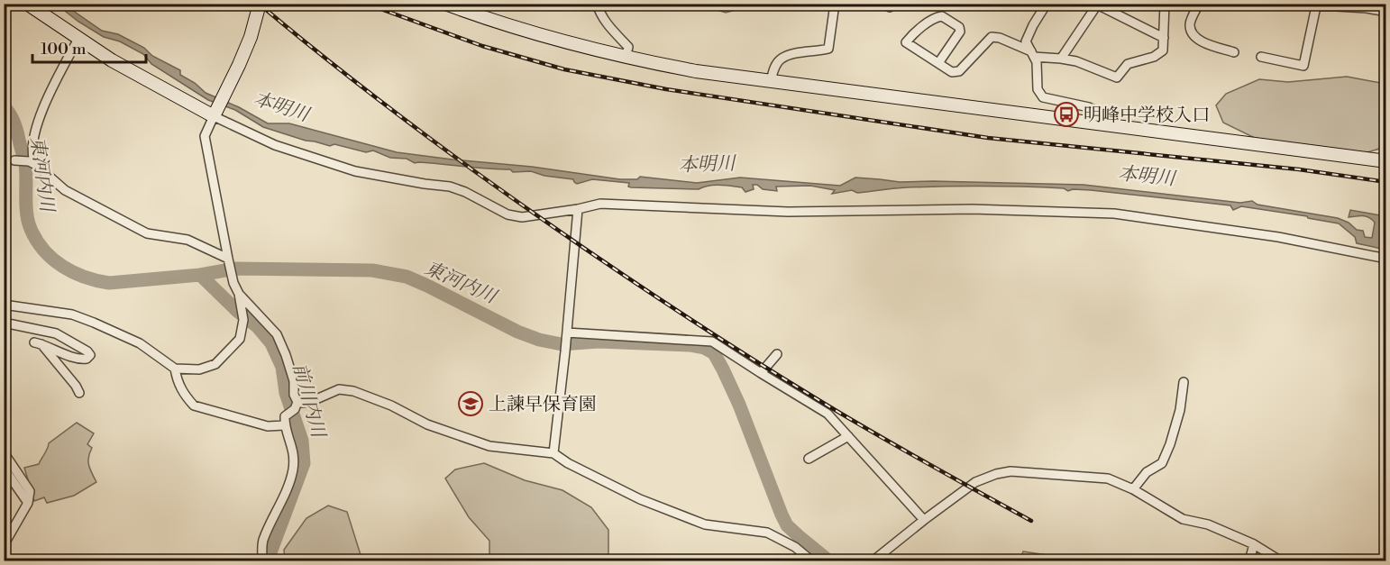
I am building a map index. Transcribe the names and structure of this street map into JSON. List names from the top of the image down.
{
  "water": ["本明川", "東河内川", "前川内川"],
  "places": {
    "bus stop": ["明峰中学校入口"],
    "school or university": ["上諫早保育園"]
  },
  "scale_bar": "100 m"
}
